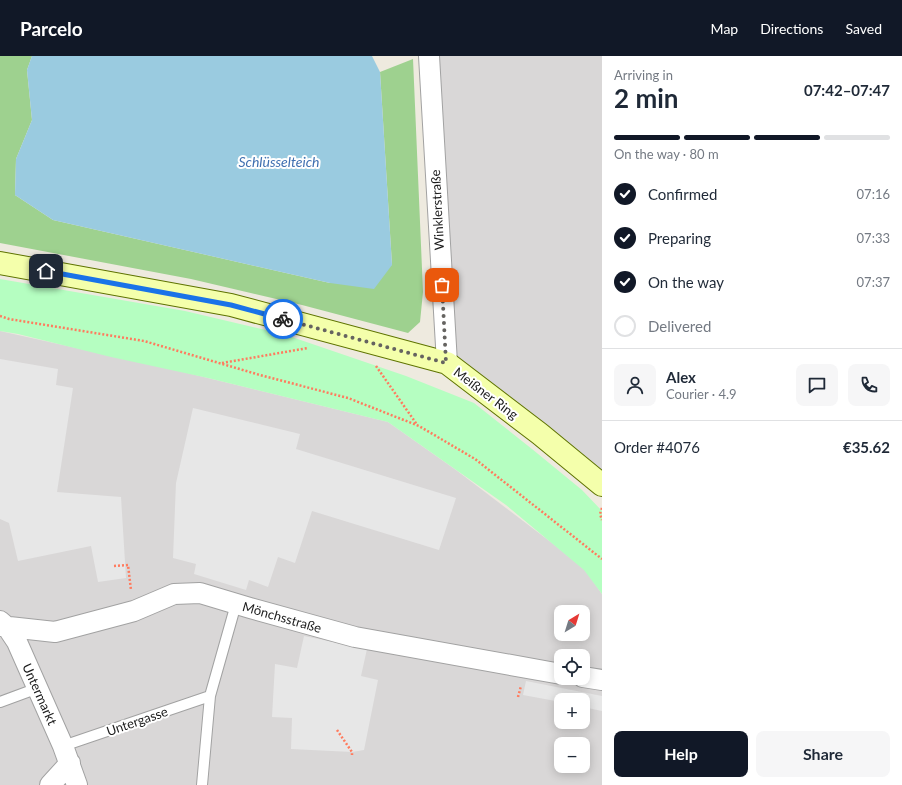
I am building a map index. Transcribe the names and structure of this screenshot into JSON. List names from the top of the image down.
{
  "streets": {
    "main road": ["Meißner Ring"],
    "street": ["Winklerstraße", "Mönchsstraße", "Untermarkt"],
    "lane": ["Untergasse"]
  },
  "crossings": [
    ["Winklerstraße", "Meißner Ring"],
    ["Mönchsstraße", "Untermarkt"],
    ["Untermarkt", "Untergasse"]
  ],
  "water": ["Schlüsselteich"],
  "north": "top right",
  "page": {
    "header": "Parcelo",
    "nav": ["Map", "Directions", "Saved"],
    "heading": ["2 min", "Arriving in", "07:42–07:47"],
    "panel": [
      "Alex",
      "Courier · 4.9",
      "Order #4076",
      "€35.62"
    ],
    "bar": "On the way · 80 m",
    "list": [
      ["Confirmed", "07:16"],
      ["Preparing", "07:33"],
      ["On the way", "07:37"],
      "Delivered"
    ],
    "map_buttons": ["+", "−"],
    "buttons": ["Help", "Share"]
  }
}
